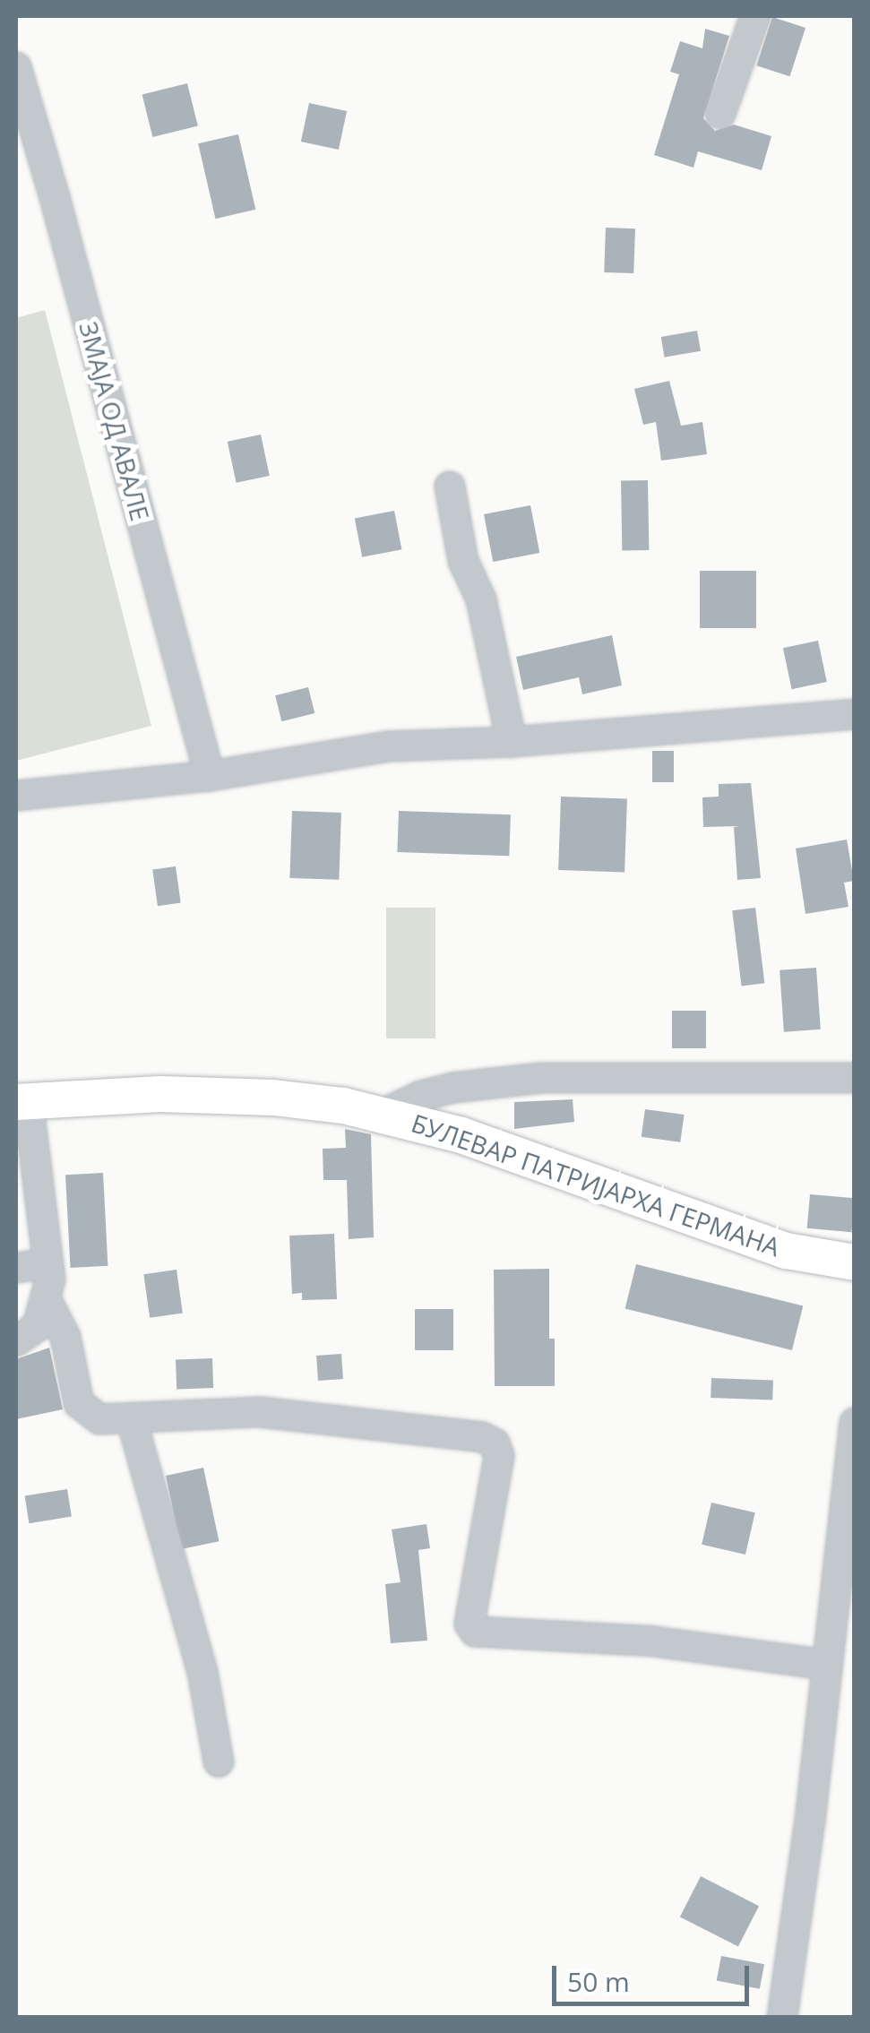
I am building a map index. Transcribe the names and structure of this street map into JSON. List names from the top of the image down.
{
  "streets": {
    "main road": ["БУЛЕВАР ПАТРИЈАРХА ГЕРМАНА"],
    "street": ["ЗМАЈА ОД АВАЛЕ"]
  },
  "scale_bar": "50 m"
}
